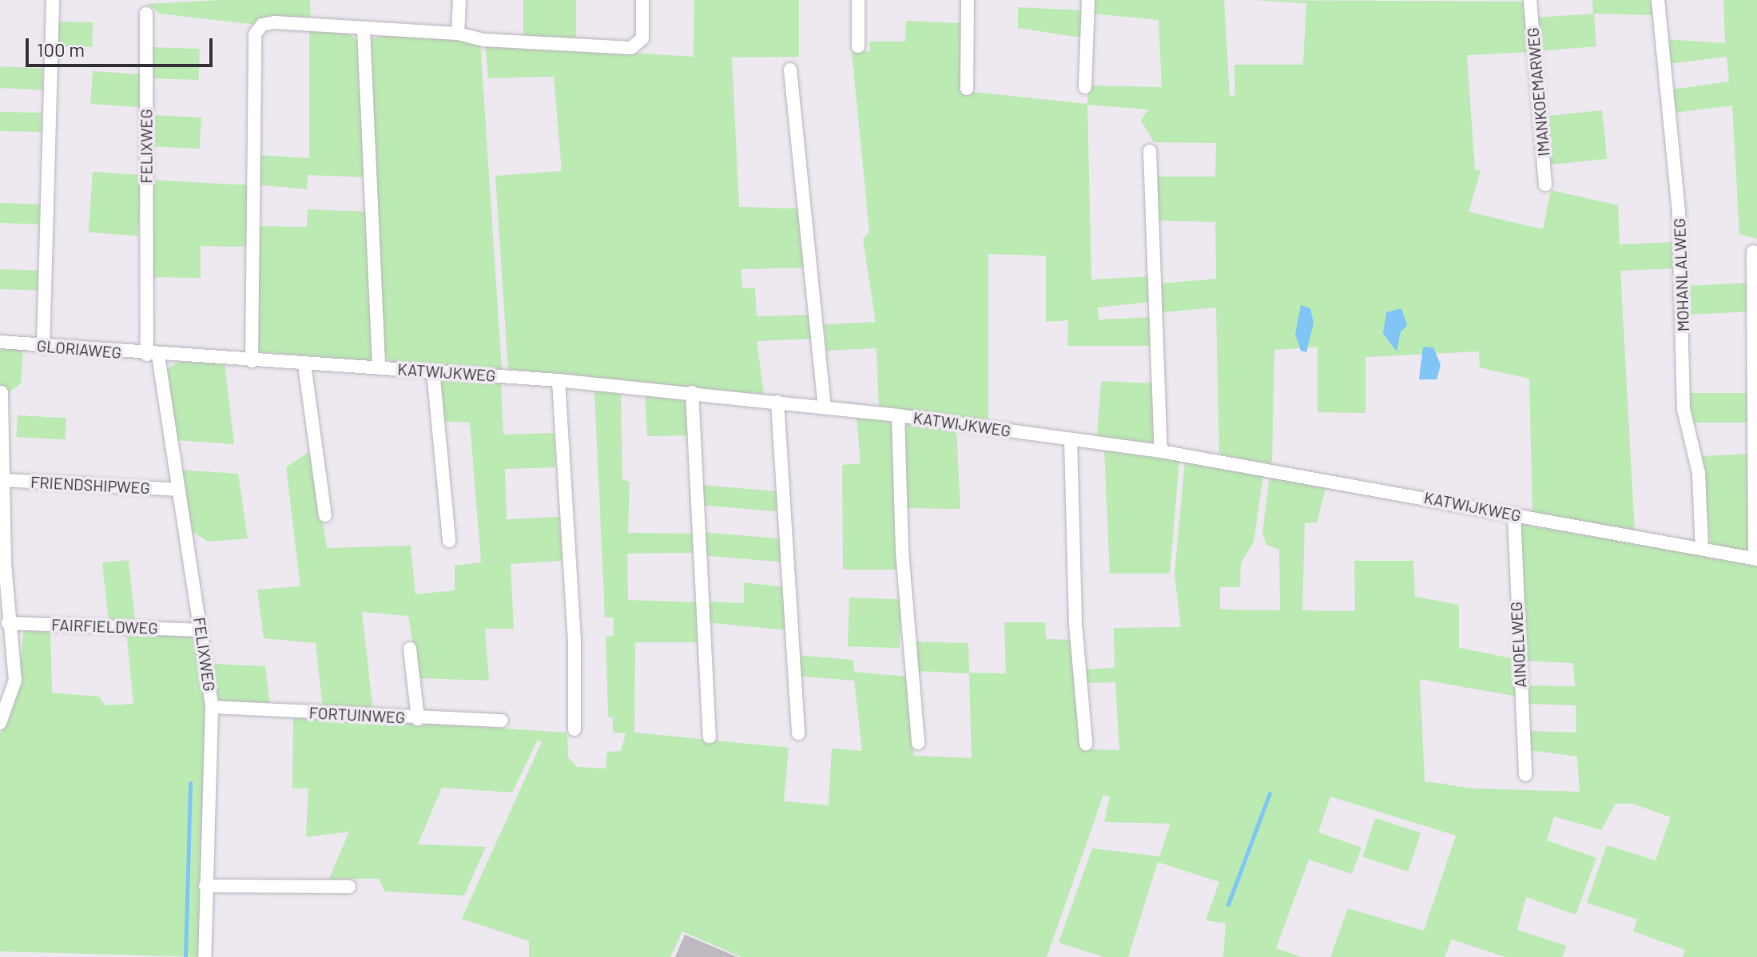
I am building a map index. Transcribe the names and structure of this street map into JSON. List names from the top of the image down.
{
  "streets": {
    "street": [
      "IMANKOEMARWEG",
      "FELIXWEG",
      "MOHANLALWEG",
      "GLORIAWEG",
      "KATWIJKWEG",
      "FRIENDSHIPWEG",
      "FAIRFIELDWEG",
      "AINOELWEG",
      "FORTUINWEG"
    ]
  },
  "crossings": [
    ["FELIXWEG", "GLORIAWEG"],
    ["FELIXWEG", "KATWIJKWEG"],
    ["FELIXWEG", "FRIENDSHIPWEG"],
    ["FELIXWEG", "FAIRFIELDWEG"],
    ["FELIXWEG", "FORTUINWEG"],
    ["MOHANLALWEG", "KATWIJKWEG"],
    ["GLORIAWEG", "KATWIJKWEG"],
    ["KATWIJKWEG", "AINOELWEG"]
  ],
  "scale_bar": "100 m"
}
